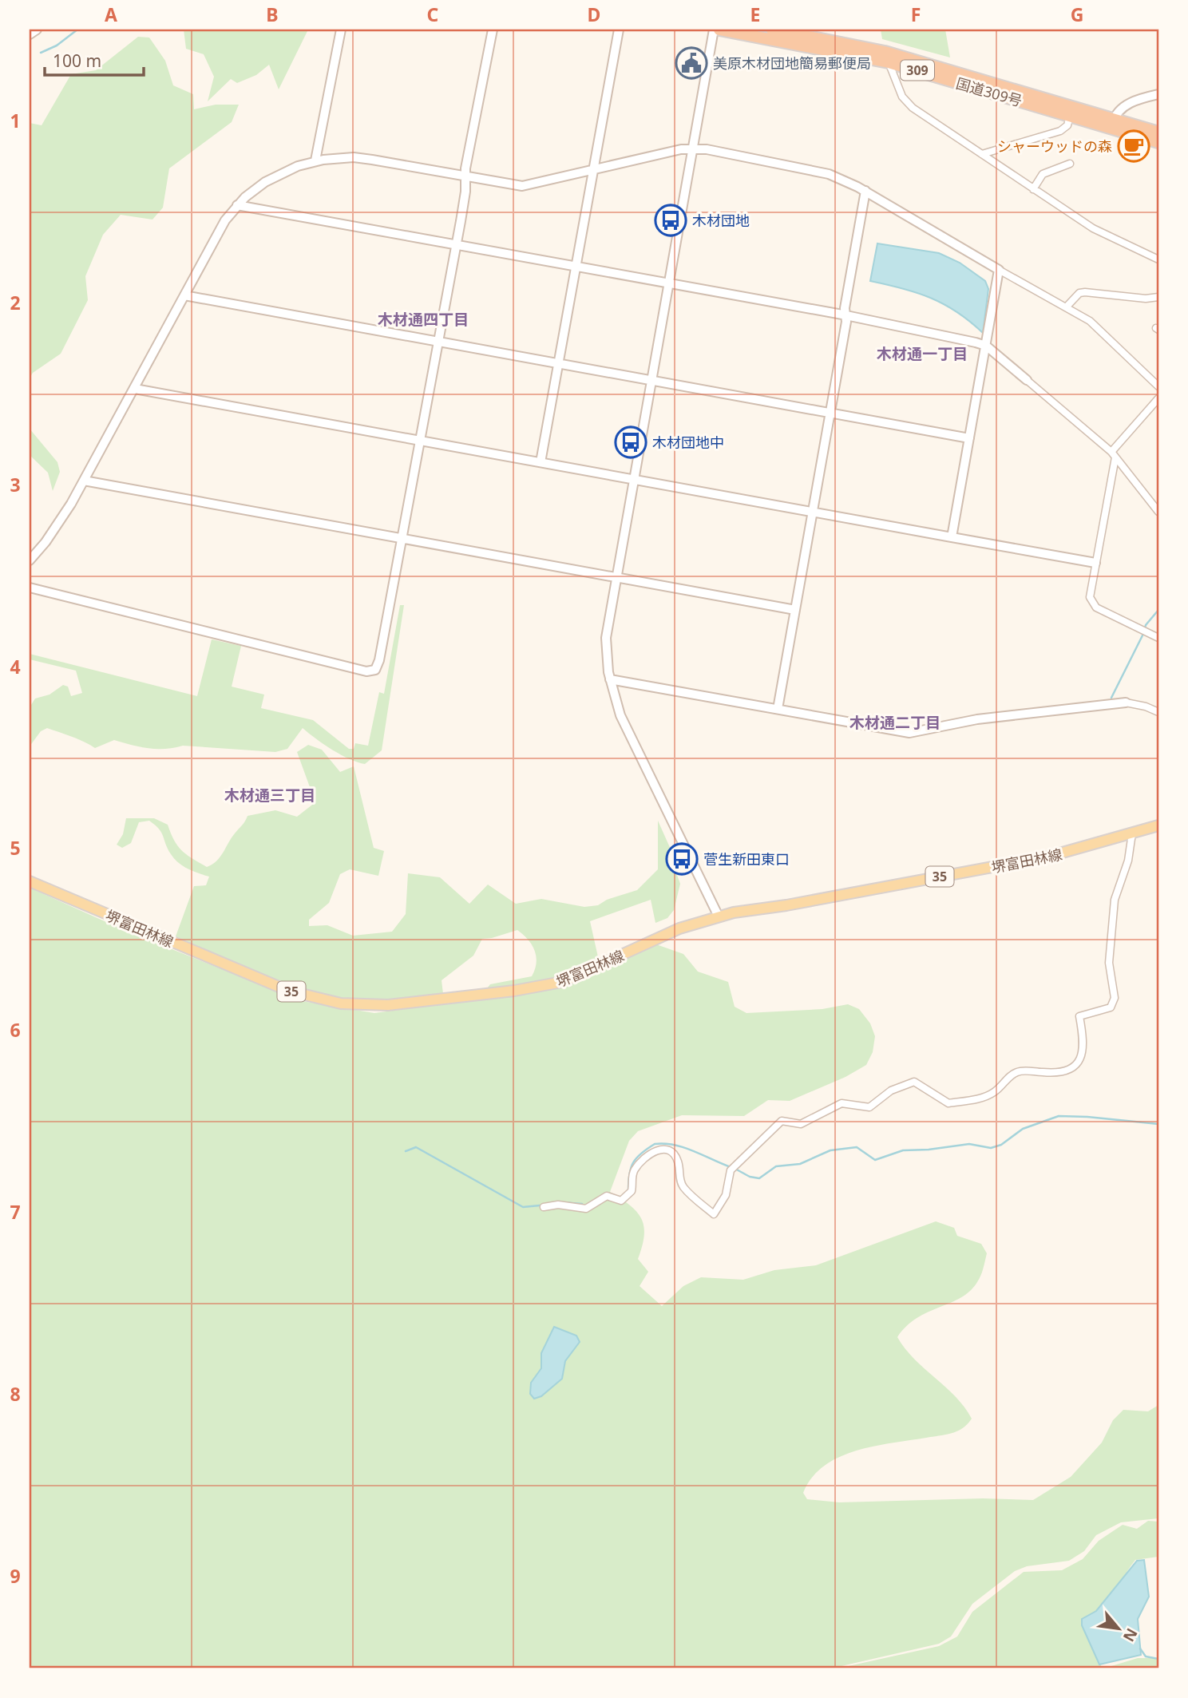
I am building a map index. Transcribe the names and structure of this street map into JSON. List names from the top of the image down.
{
  "streets": {
    "highway": ["309", "国道309号"],
    "main road": ["堺富田林線", "35"]
  },
  "districts": [
    "木材通四丁目",
    "木材通一丁目",
    "木材通二丁目",
    "木材通三丁目"
  ],
  "places": {
    "public building": ["美原木材団地簡易郵便局"],
    "cafe": ["シャーウッドの森"],
    "bus stop": ["木材団地", "木材団地中", "菅生新田東口"]
  },
  "scale_bar": "100 m",
  "north": "bottom right",
  "grid": {
    "columns": [
      "A",
      "B",
      "C",
      "D",
      "E",
      "F",
      "G"
    ],
    "rows": [
      "1",
      "2",
      "3",
      "4",
      "5",
      "6",
      "7",
      "8",
      "9"
    ]
  }
}
